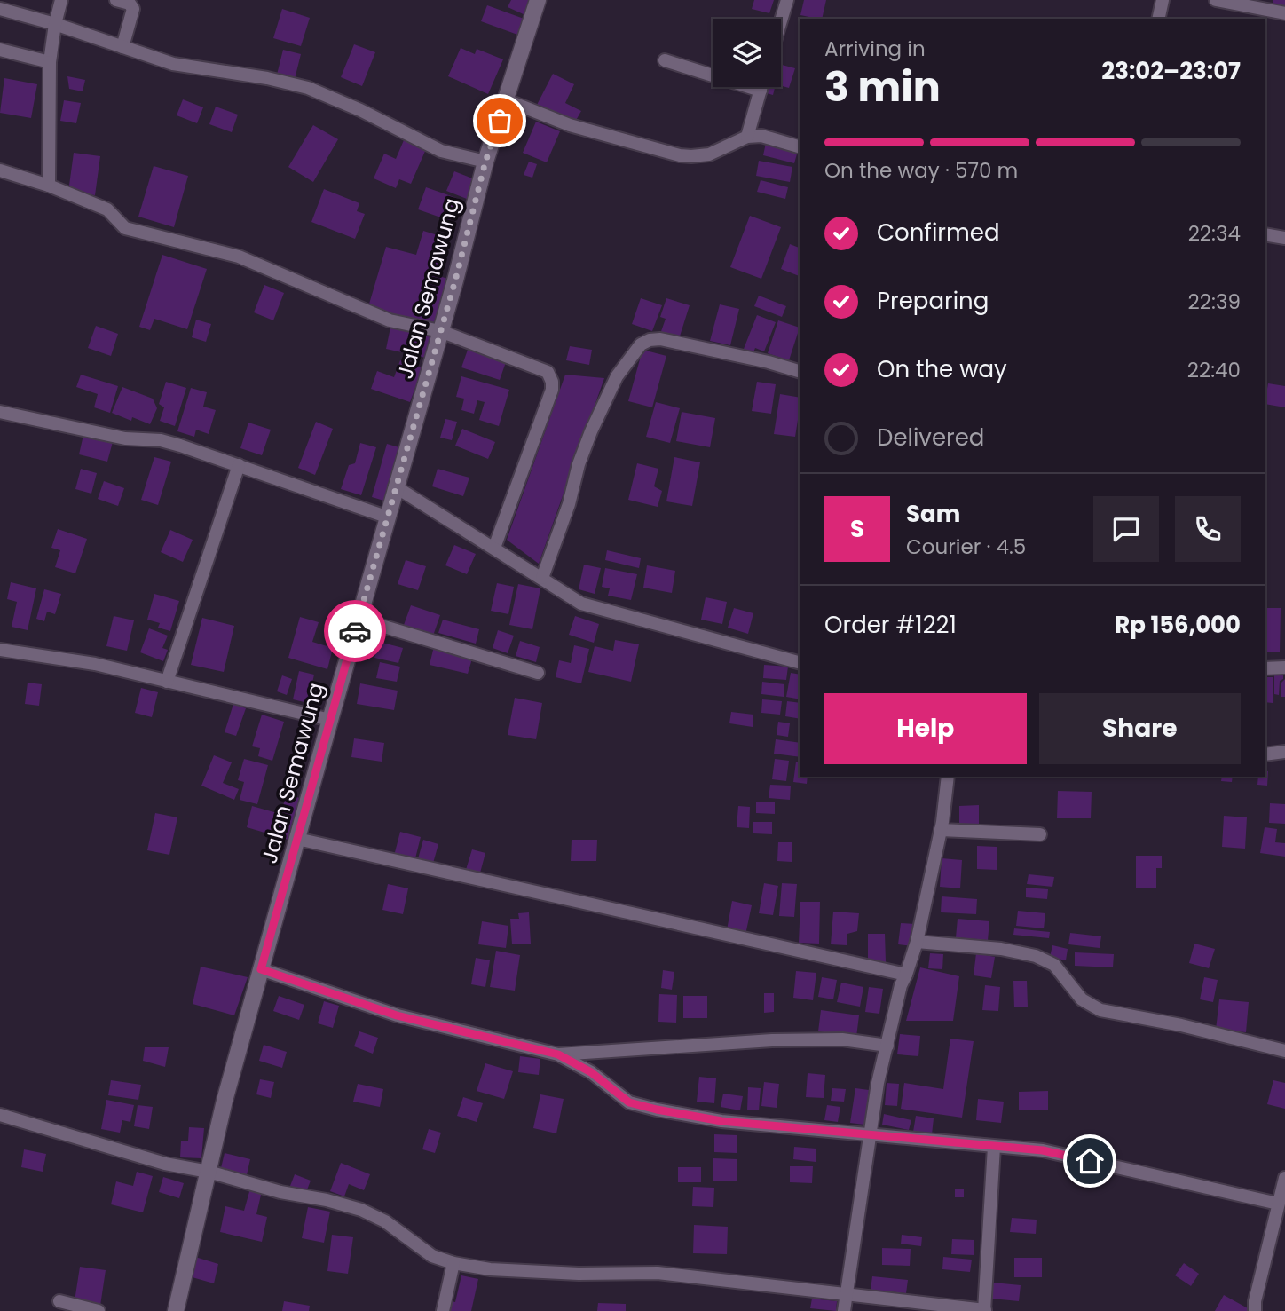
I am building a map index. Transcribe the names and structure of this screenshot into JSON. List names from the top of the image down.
{
  "streets": {
    "street": ["Jalan Semawung"]
  },
  "page": {
    "heading": ["3 min", "Arriving in", "23:02–23:07"],
    "panel": [
      "Sam",
      "Courier · 4.5",
      "Order #1221",
      "Rp 156,000"
    ],
    "bar": "On the way · 570 m",
    "list": [
      ["Confirmed", "22:34"],
      ["Preparing", "22:39"],
      ["On the way", "22:40"],
      "Delivered"
    ],
    "round": "S",
    "buttons": ["Help", "Share"]
  }
}
